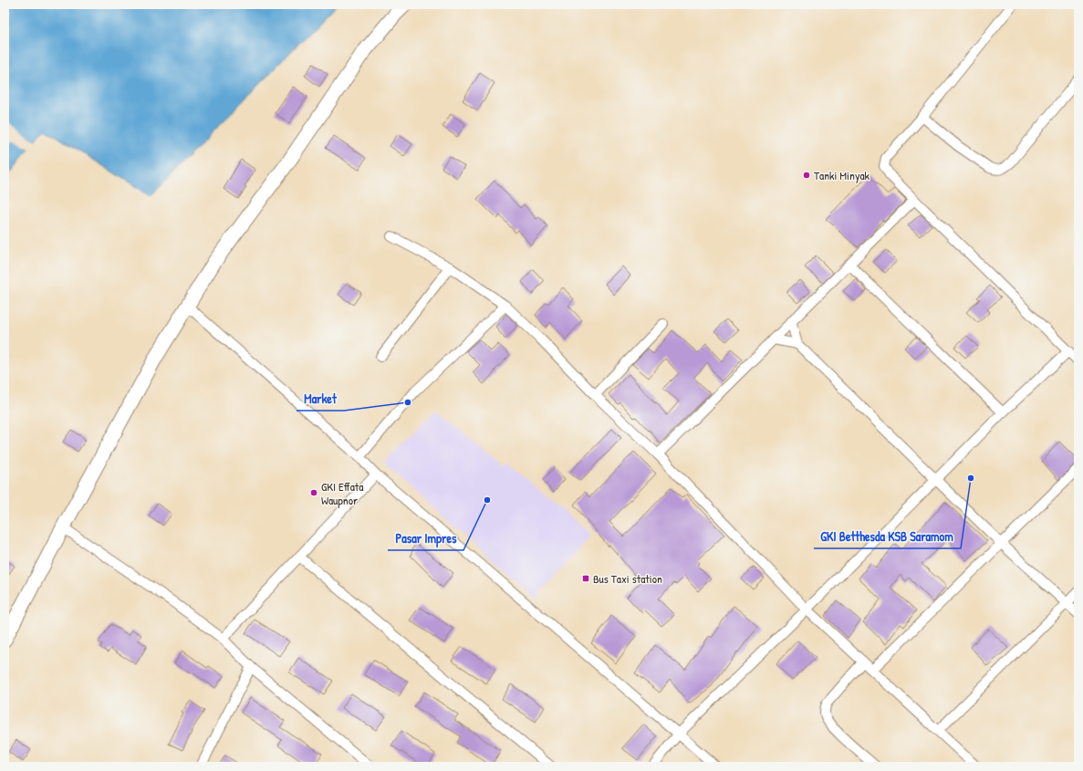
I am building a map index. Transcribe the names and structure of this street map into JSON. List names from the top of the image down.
{
  "places": {
    "other": [
      "Tanki Minyak",
      "Market",
      "GKI Betthesda KSB Saramom",
      "GKI Effata Waupnor",
      "Pasar Impres"
    ],
    "transit": ["Bus Taxi station"]
  }
}
